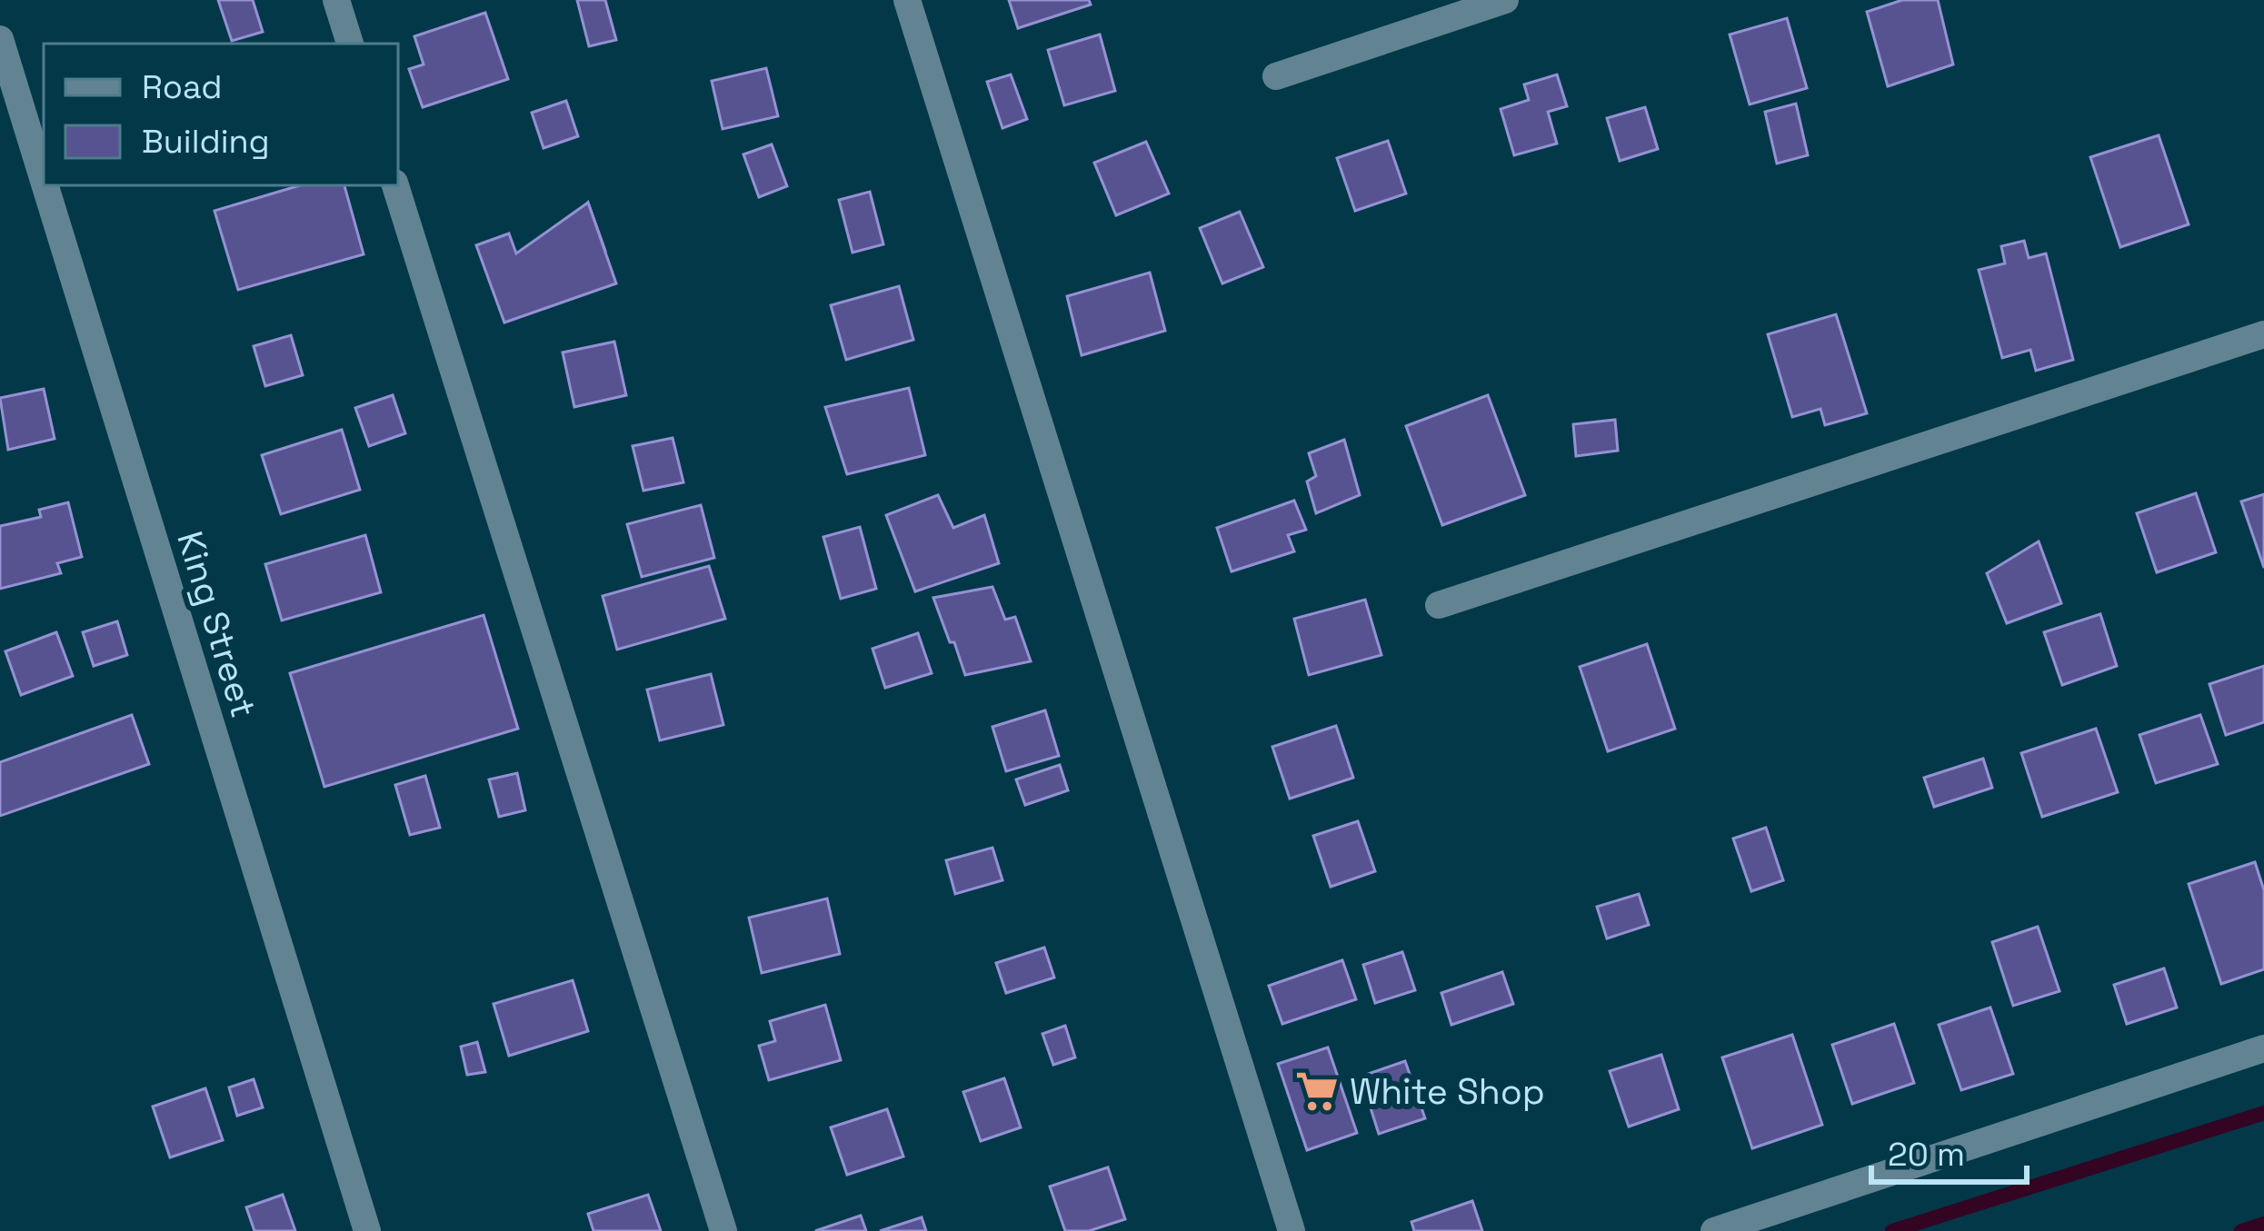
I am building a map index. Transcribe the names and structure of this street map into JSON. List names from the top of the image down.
{
  "streets": {
    "street": ["King Street"]
  },
  "places": {
    "supermarket": ["White Shop"]
  },
  "legend": ["Road", "Building"],
  "scale_bar": "20 m"
}
